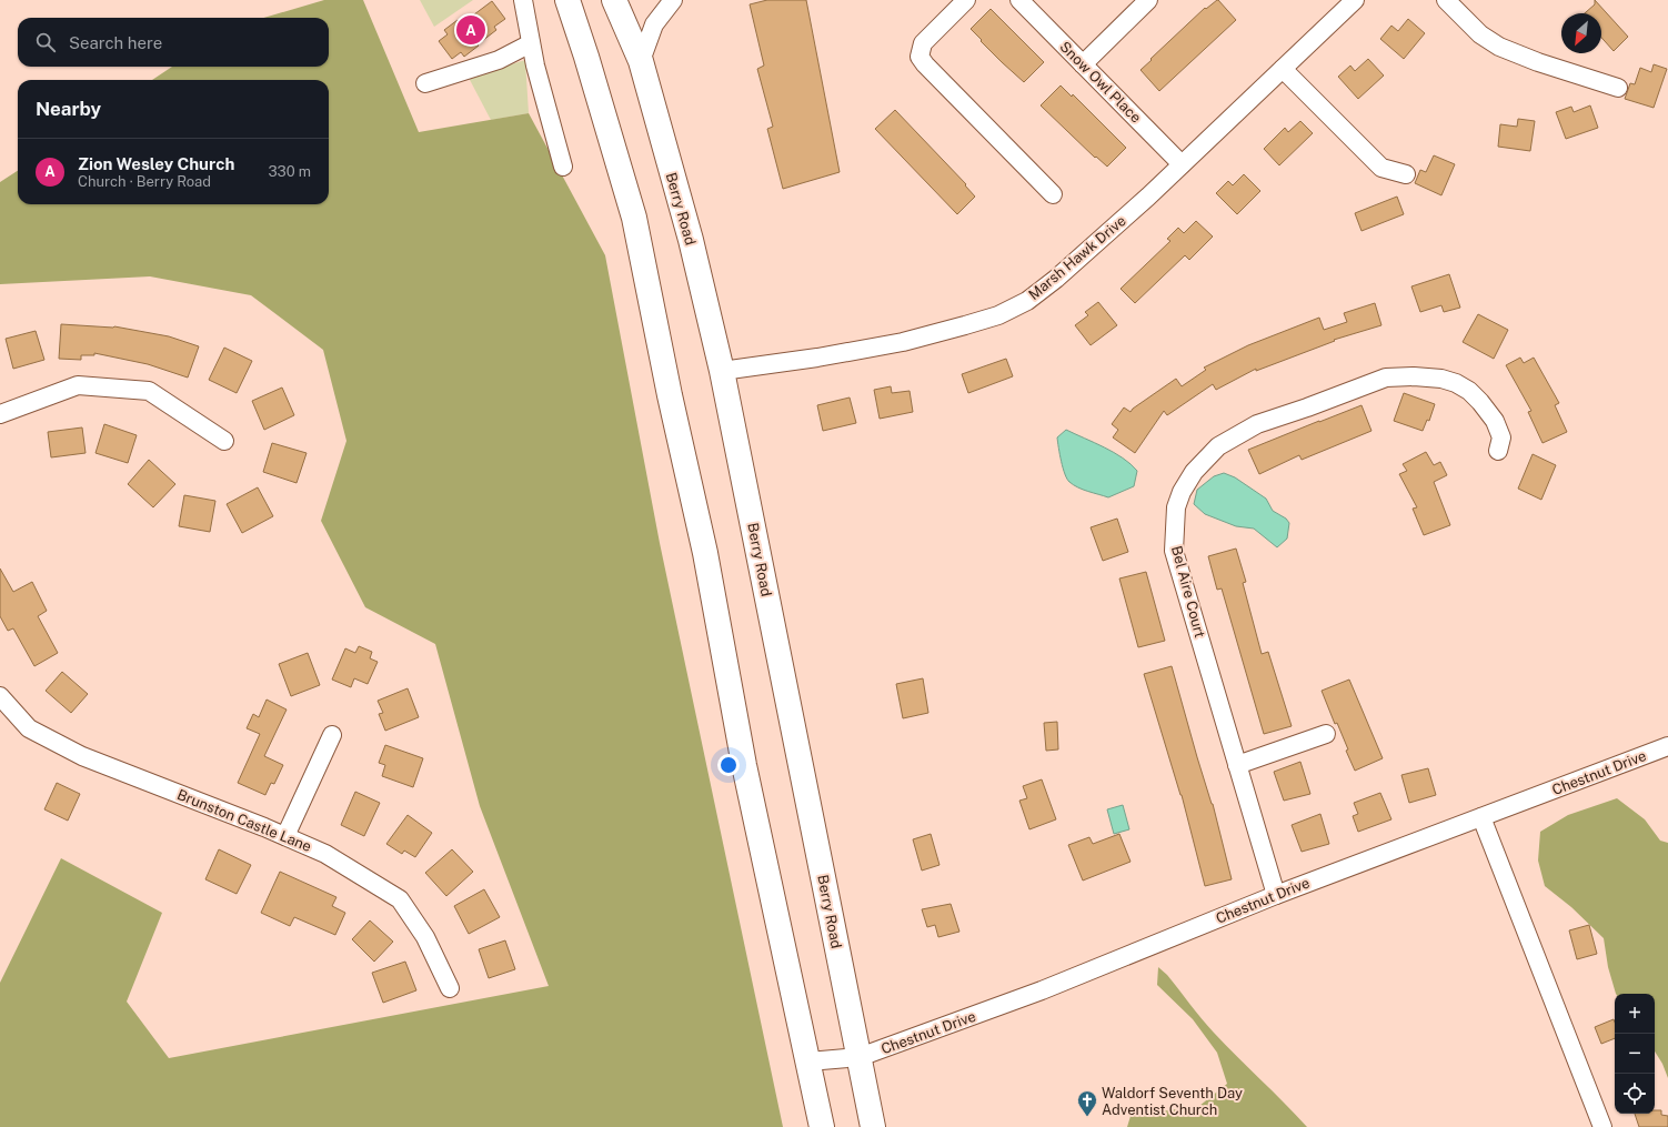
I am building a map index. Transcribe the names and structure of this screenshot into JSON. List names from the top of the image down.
{
  "streets": {
    "highway": ["Berry Road"],
    "street": [
      "Snow Owl Place",
      "Marsh Hawk Drive",
      "Bel Aire Court",
      "Chestnut Drive",
      "Brunston Castle Lane"
    ]
  },
  "crossings": [
    ["Snow Owl Place", "Marsh Hawk Drive"],
    ["Berry Road", "Marsh Hawk Drive"],
    ["Berry Road", "Chestnut Drive"],
    ["Bel Aire Court", "Chestnut Drive"]
  ],
  "places": {
    "church": ["Waldorf Seventh Day Adventist Church"]
  },
  "north": "bottom left",
  "page": {
    "pins": "A",
    "search": "Search here",
    "heading": "Nearby",
    "list": [
      {
        "mark": "A",
        "name": "Zion Wesley Church",
        "note": "Church · Berry Road",
        "value": "330 m"
      }
    ],
    "map_buttons": ["+", "−"]
  }
}
